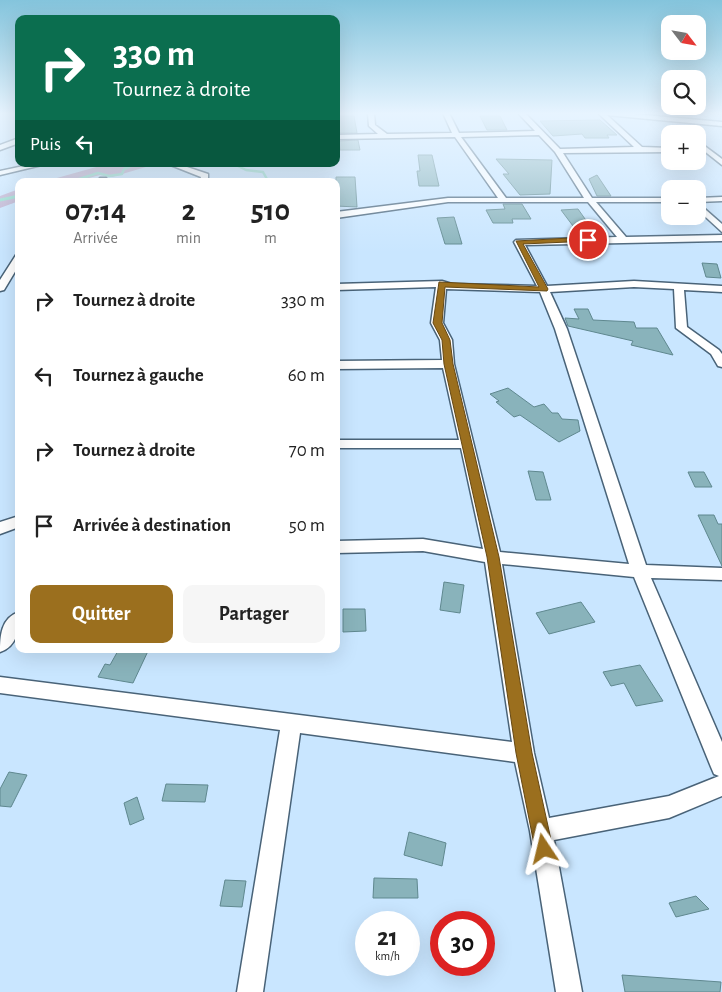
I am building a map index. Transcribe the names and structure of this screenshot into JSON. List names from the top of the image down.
{
  "north": "bottom right",
  "page": {
    "map_buttons": ["+", "−"],
    "turn": ["330 m", "Tournez à droite"],
    "then": "Puis",
    "eta": [
      "07:14",
      "Arrivée",
      "2",
      "min",
      "510",
      "m"
    ],
    "list": [
      {
        "name": "Tournez à droite",
        "value": "330 m"
      },
      {
        "name": "Tournez à gauche",
        "value": "60 m"
      },
      {
        "name": "Tournez à droite",
        "value": "70 m"
      },
      {
        "name": "Arrivée à destination",
        "value": "50 m"
      }
    ],
    "buttons": ["Quitter", "Partager"],
    "speed": "21 km/h",
    "limit": "30"
  }
}
